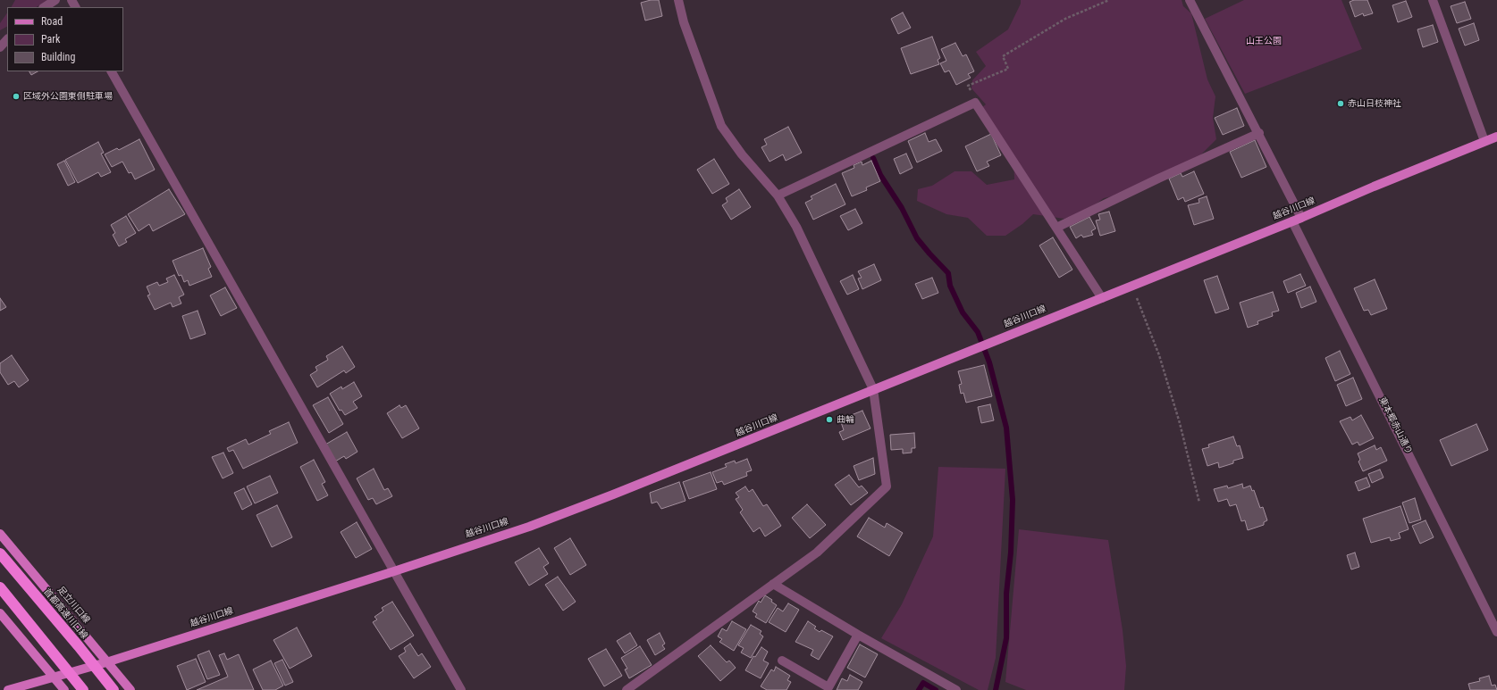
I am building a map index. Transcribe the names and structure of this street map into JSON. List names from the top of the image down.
{
  "streets": {
    "highway": ["首都高速川口線"],
    "main road": ["越谷川口線", "足立川口線"],
    "street": ["東本郷赤山通り"]
  },
  "crossings": [
    ["越谷川口線", "東本郷赤山通り"],
    ["越谷川口線", "足立川口線"]
  ],
  "parks": ["山王公園"],
  "places": ["区域外公園東側駐車場", "赤山日枝神社", "曲輪"],
  "legend": ["Road", "Park", "Building"]
}
